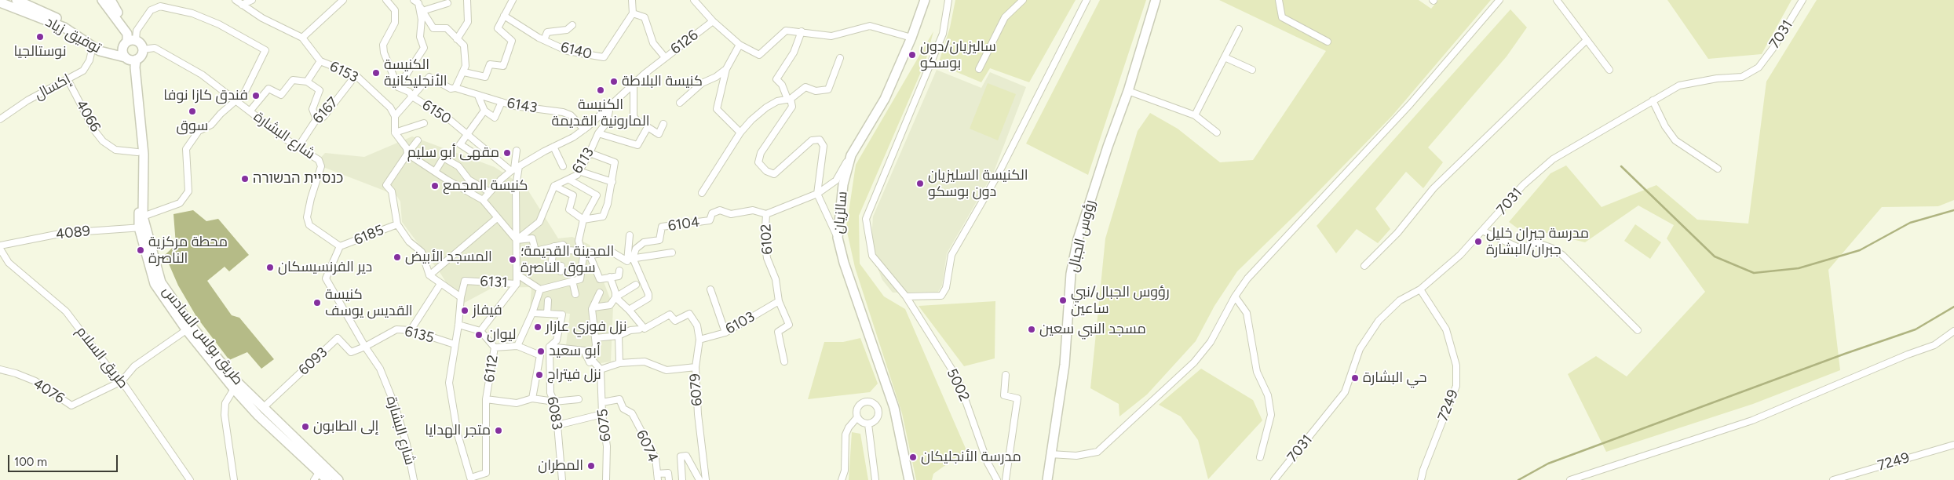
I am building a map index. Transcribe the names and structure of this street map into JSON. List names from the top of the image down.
{
  "streets": {
    "street": [
      "7031",
      "توفيق زياد",
      "6126",
      "6140",
      "6153",
      "إكسال",
      "6143",
      "6167",
      "6150",
      "4066",
      "شارع البشارة",
      "6113",
      "سالزيان",
      "6104",
      "4089",
      "6185",
      "رؤوس الجبال",
      "6102",
      "6131",
      "6103",
      "6135",
      "طريق بولس السادس",
      "طريق السلام",
      "6093",
      "6112",
      "5002",
      "6079",
      "4076",
      "7249",
      "6083",
      "6075",
      "6074"
    ]
  },
  "crossings": [
    ["7031", "7249"],
    ["توفيق زياد", "إكسال"],
    ["توفيق زياد", "طريق بولس السادس"],
    ["6126", "6143"],
    ["6126", "6150"],
    ["6126", "6113"],
    ["6126", "سالزيان"],
    ["6153", "6167"],
    ["إكسال", "4066"],
    ["6143", "6150"],
    ["6167", "شارع البشارة"],
    ["4066", "طريق بولس السادس"],
    ["شارع البشارة", "6185"],
    ["شارع البشارة", "6135"],
    ["شارع البشارة", "6093"],
    ["سالزيان", "6102"],
    ["6104", "6102"],
    ["4089", "طريق بولس السادس"],
    ["6102", "6103"],
    ["6135", "6093"],
    ["طريق بولس السادس", "6093"],
    ["طريق بولس السادس", "4076"],
    ["طريق السلام", "4076"],
    ["6079", "6075"],
    ["6075", "6074"]
  ],
  "places": [
    "نوستالجيا",
    "ساليزيان/دون بوسكو",
    "الكنيسة الأنجليكانية",
    "كنيسة البلاطة",
    "الكنيسة المارونية القديمة",
    "فندق كازا نوفا",
    "سوق",
    "مقهى أبو سليم",
    "כנסיית הבשורה",
    "الكنيسة السليزيان دون بوسكو",
    "كنيسة المجمع",
    "مدرسة جبران خليل جبران/البشارة",
    "محطة مركزية الناصرة",
    "المسجد الأبيض",
    "المدينة القديمة؛ سوق الناصرة",
    "دير الفرنسيسكان",
    "رؤوس الجبال/نبي ساعين",
    "كنيسة القديس يوسف",
    "فيفاز",
    "نزل فوزي عازار",
    "مسجد النبي سعين",
    "ليوان",
    "أبو سعيد",
    "نزل فيتراج",
    "حي البشارة",
    "إلى الطابون",
    "متجر الهدايا",
    "مدرسة الأنجليكان",
    "المطران"
  ],
  "scale_bar": "100 m"
}
